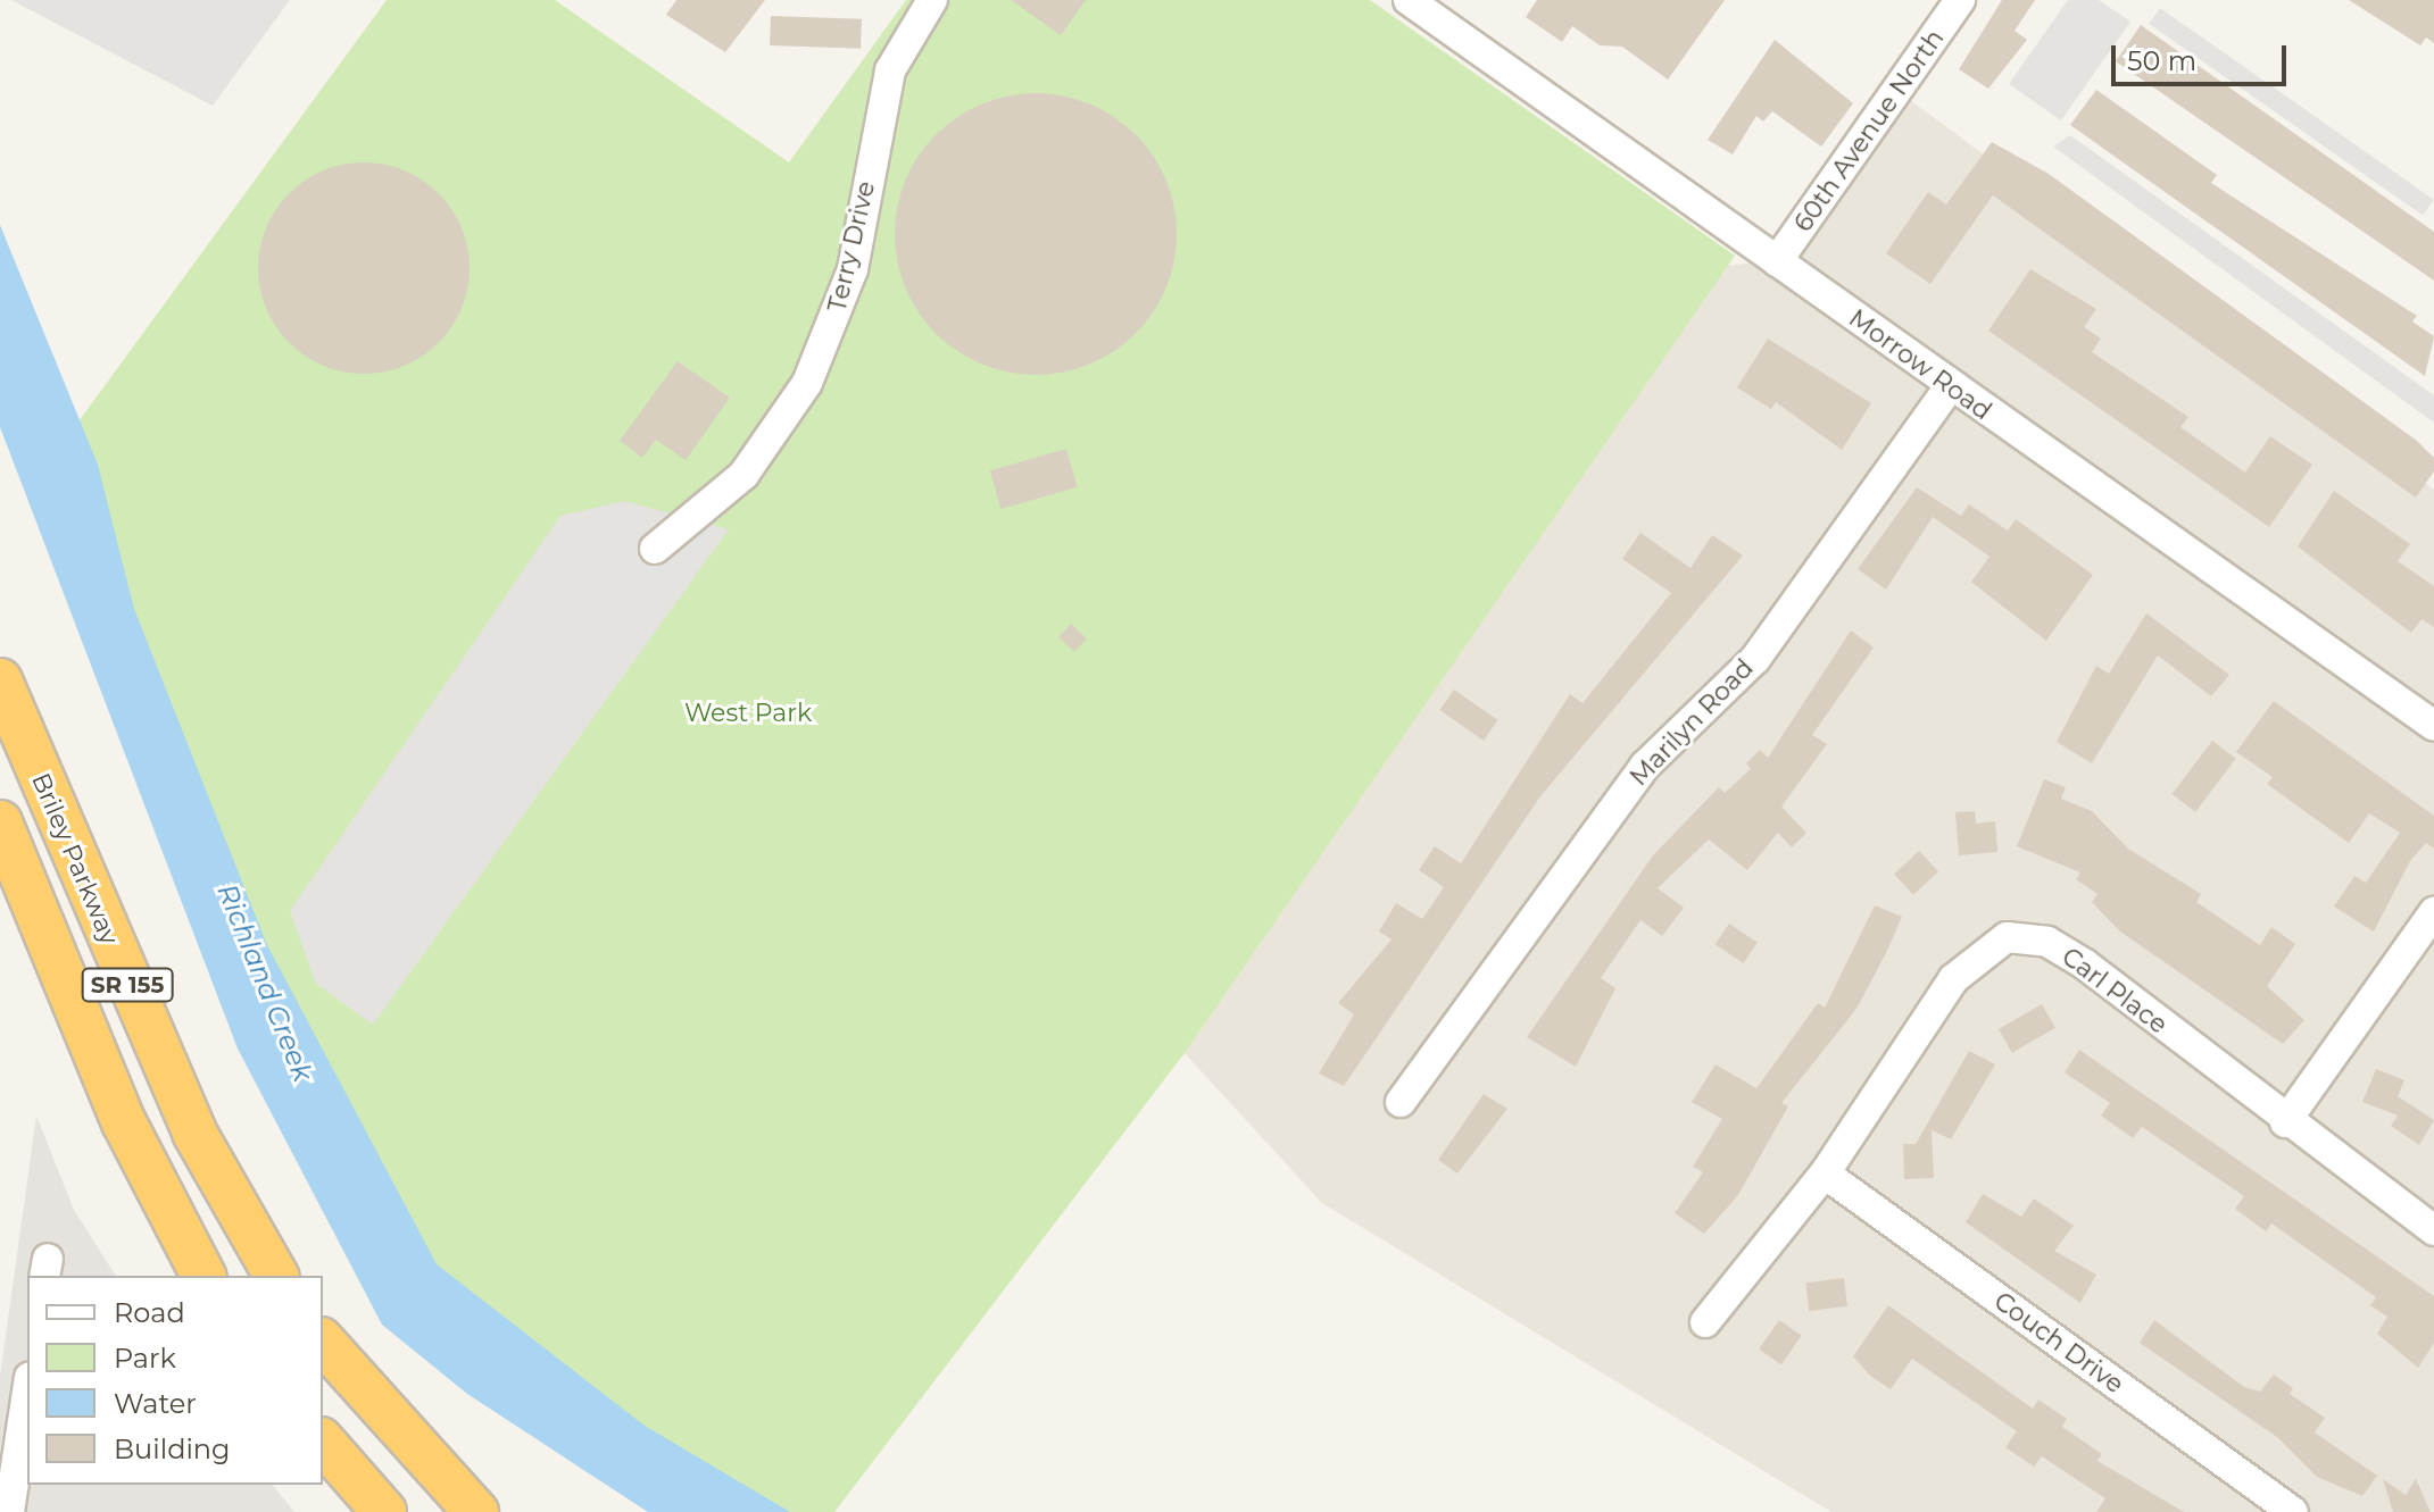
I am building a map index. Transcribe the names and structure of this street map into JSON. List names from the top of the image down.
{
  "streets": {
    "highway": ["Briley Parkway", "SR 155"],
    "street": [
      "60th Avenue North",
      "Terry Drive",
      "Morrow Road",
      "Marilyn Road",
      "Carl Place",
      "Couch Drive"
    ]
  },
  "crossings": [
    ["60th Avenue North", "Morrow Road"],
    ["Morrow Road", "Marilyn Road"],
    ["Carl Place", "Couch Drive"]
  ],
  "water": ["Richland Creek"],
  "parks": ["West Park"],
  "legend": [
    "Road",
    "Park",
    "Water",
    "Building"
  ],
  "scale_bar": "50 m"
}
